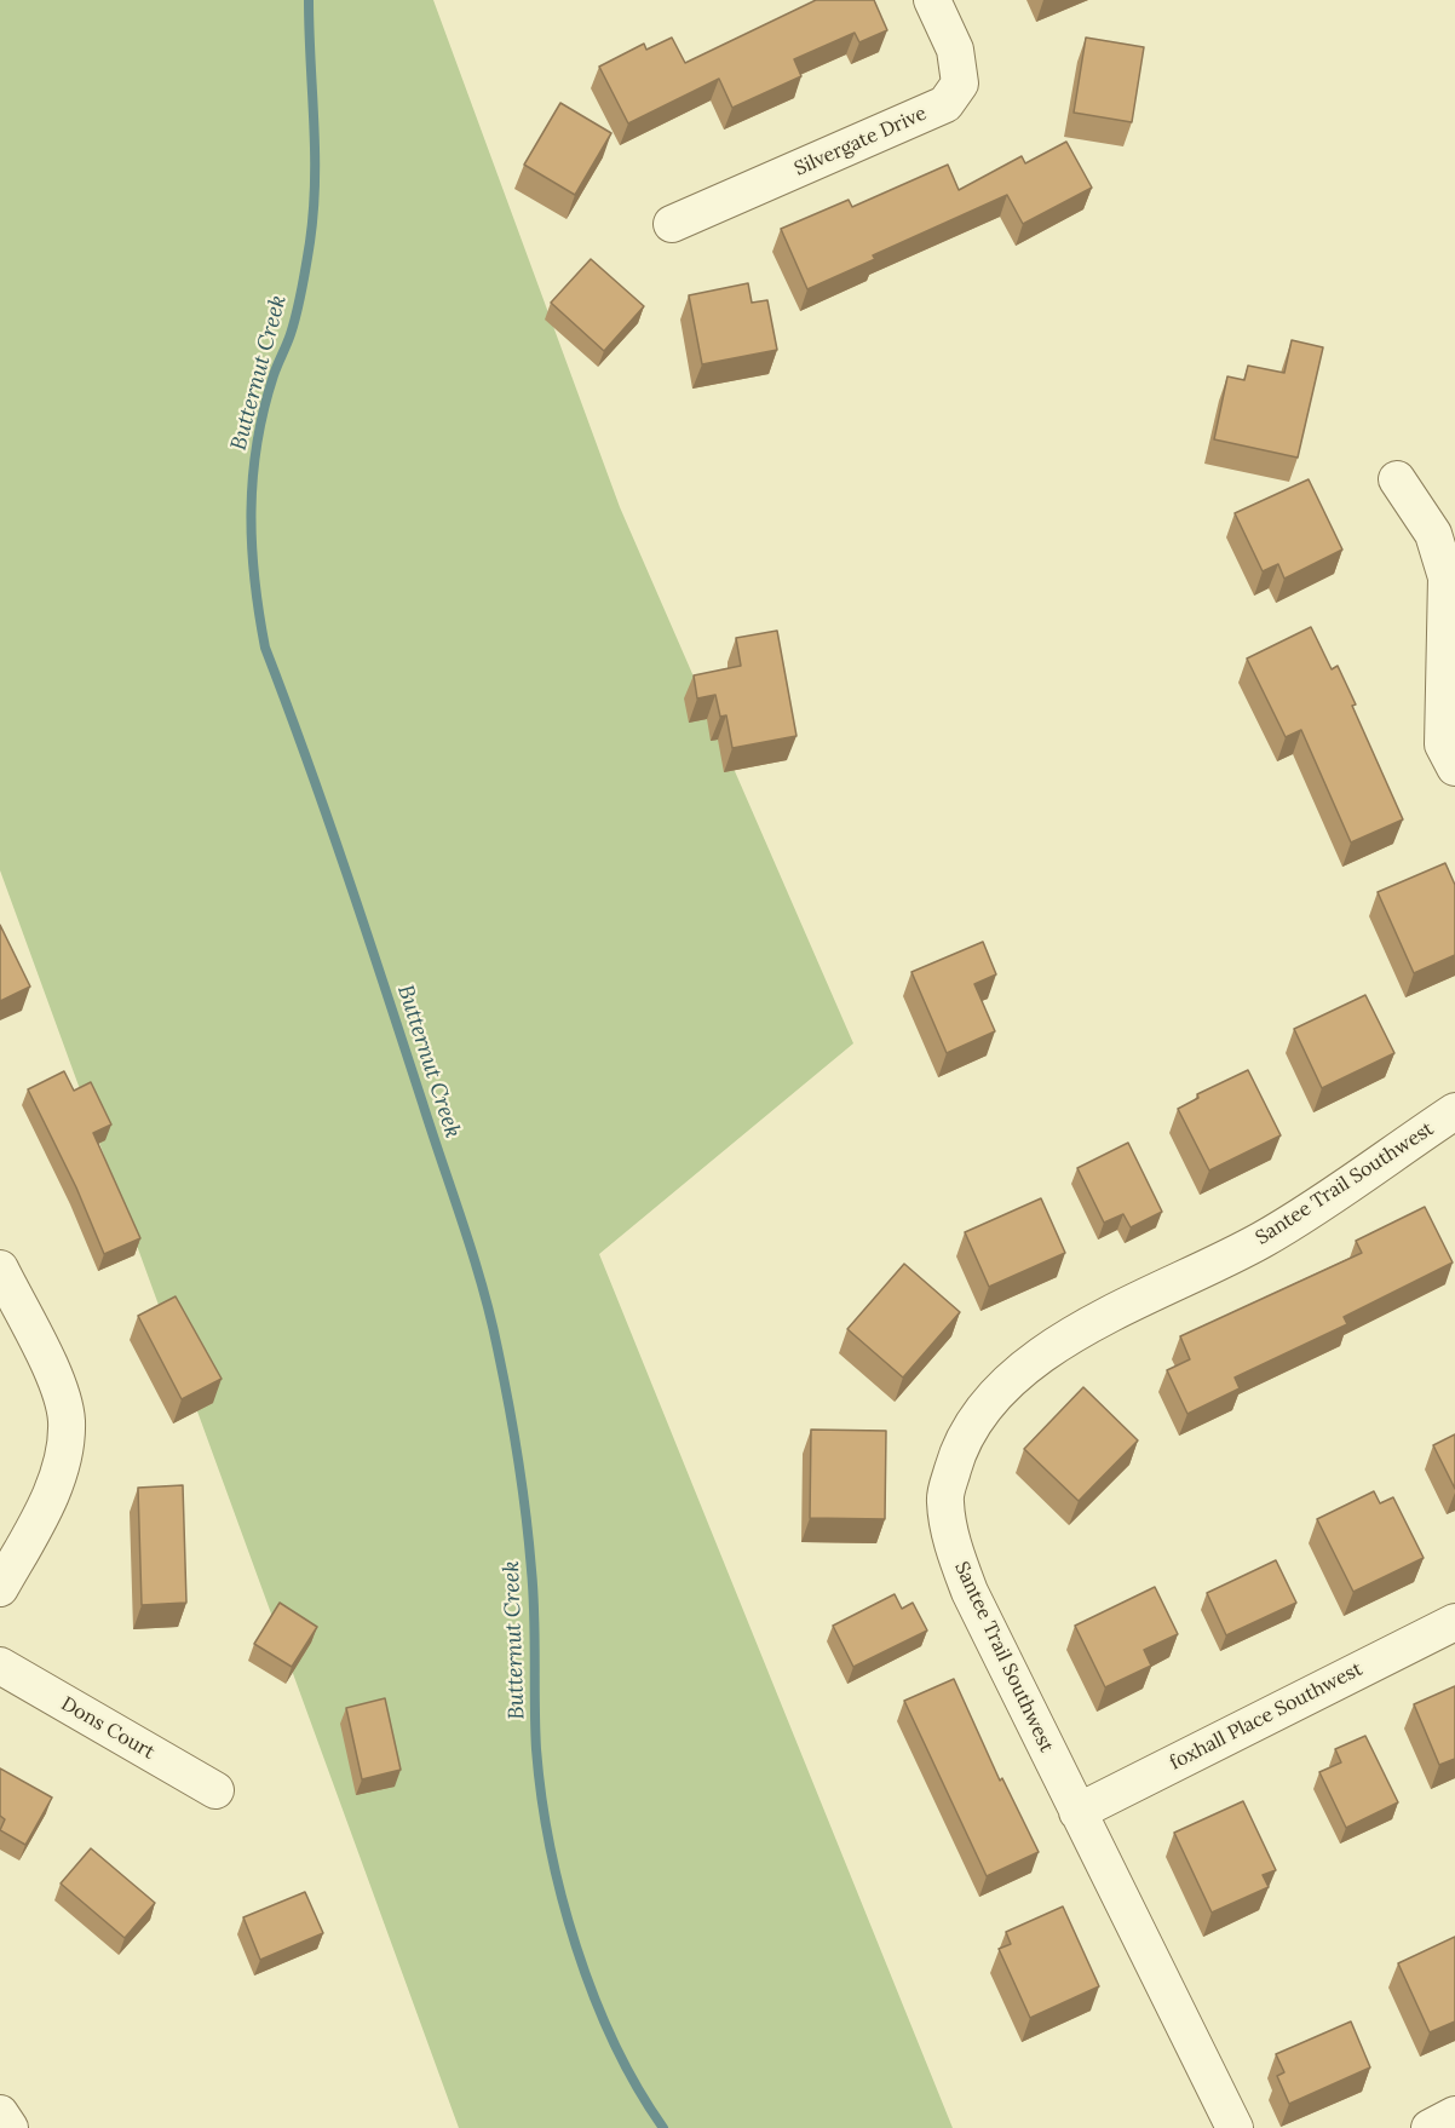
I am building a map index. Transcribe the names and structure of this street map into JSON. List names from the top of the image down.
{
  "streets": {
    "street": [
      "Silvergate Drive",
      "Santee Trail Southwest",
      "foxhall Place Southwest",
      "Dons Court"
    ]
  },
  "crossings": [
    ["Santee Trail Southwest", "foxhall Place Southwest"]
  ],
  "water": ["Butternut Creek"]
}
